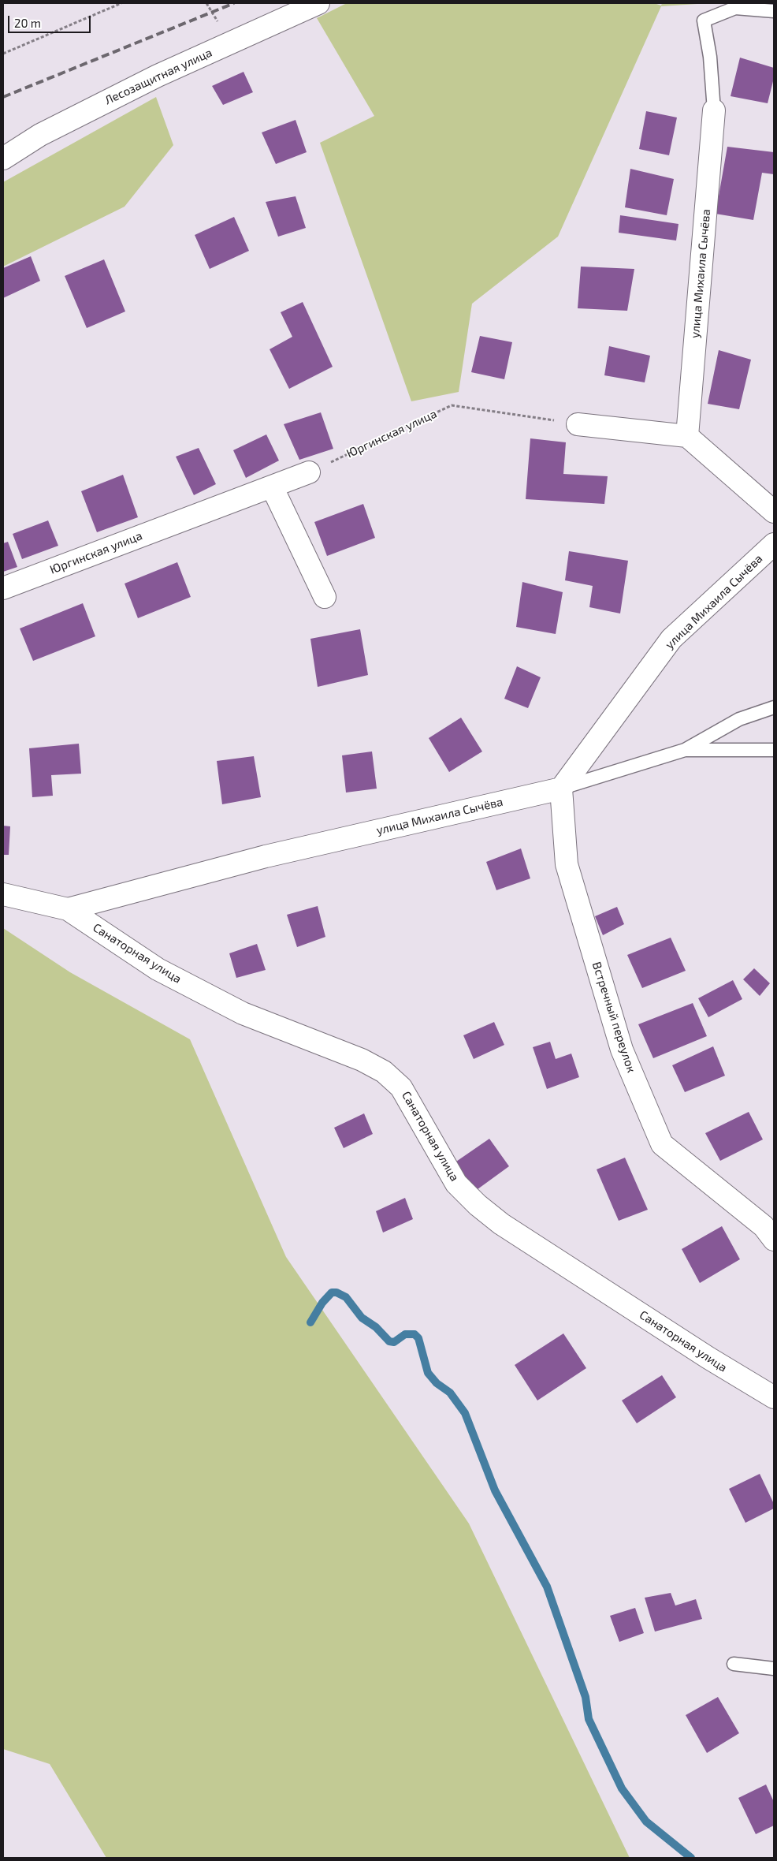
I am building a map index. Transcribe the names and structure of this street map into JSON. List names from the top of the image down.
{
  "streets": {
    "street": [
      "Лесозащитная улица",
      "улица Михаила Сычёва",
      "Юргинская улица",
      "Санаторная улица",
      "Встречный переулок"
    ]
  },
  "crossings": [
    ["улица Михаила Сычёва", "Санаторная улица"],
    ["улица Михаила Сычёва", "Встречный переулок"]
  ],
  "scale_bar": "20 m"
}
